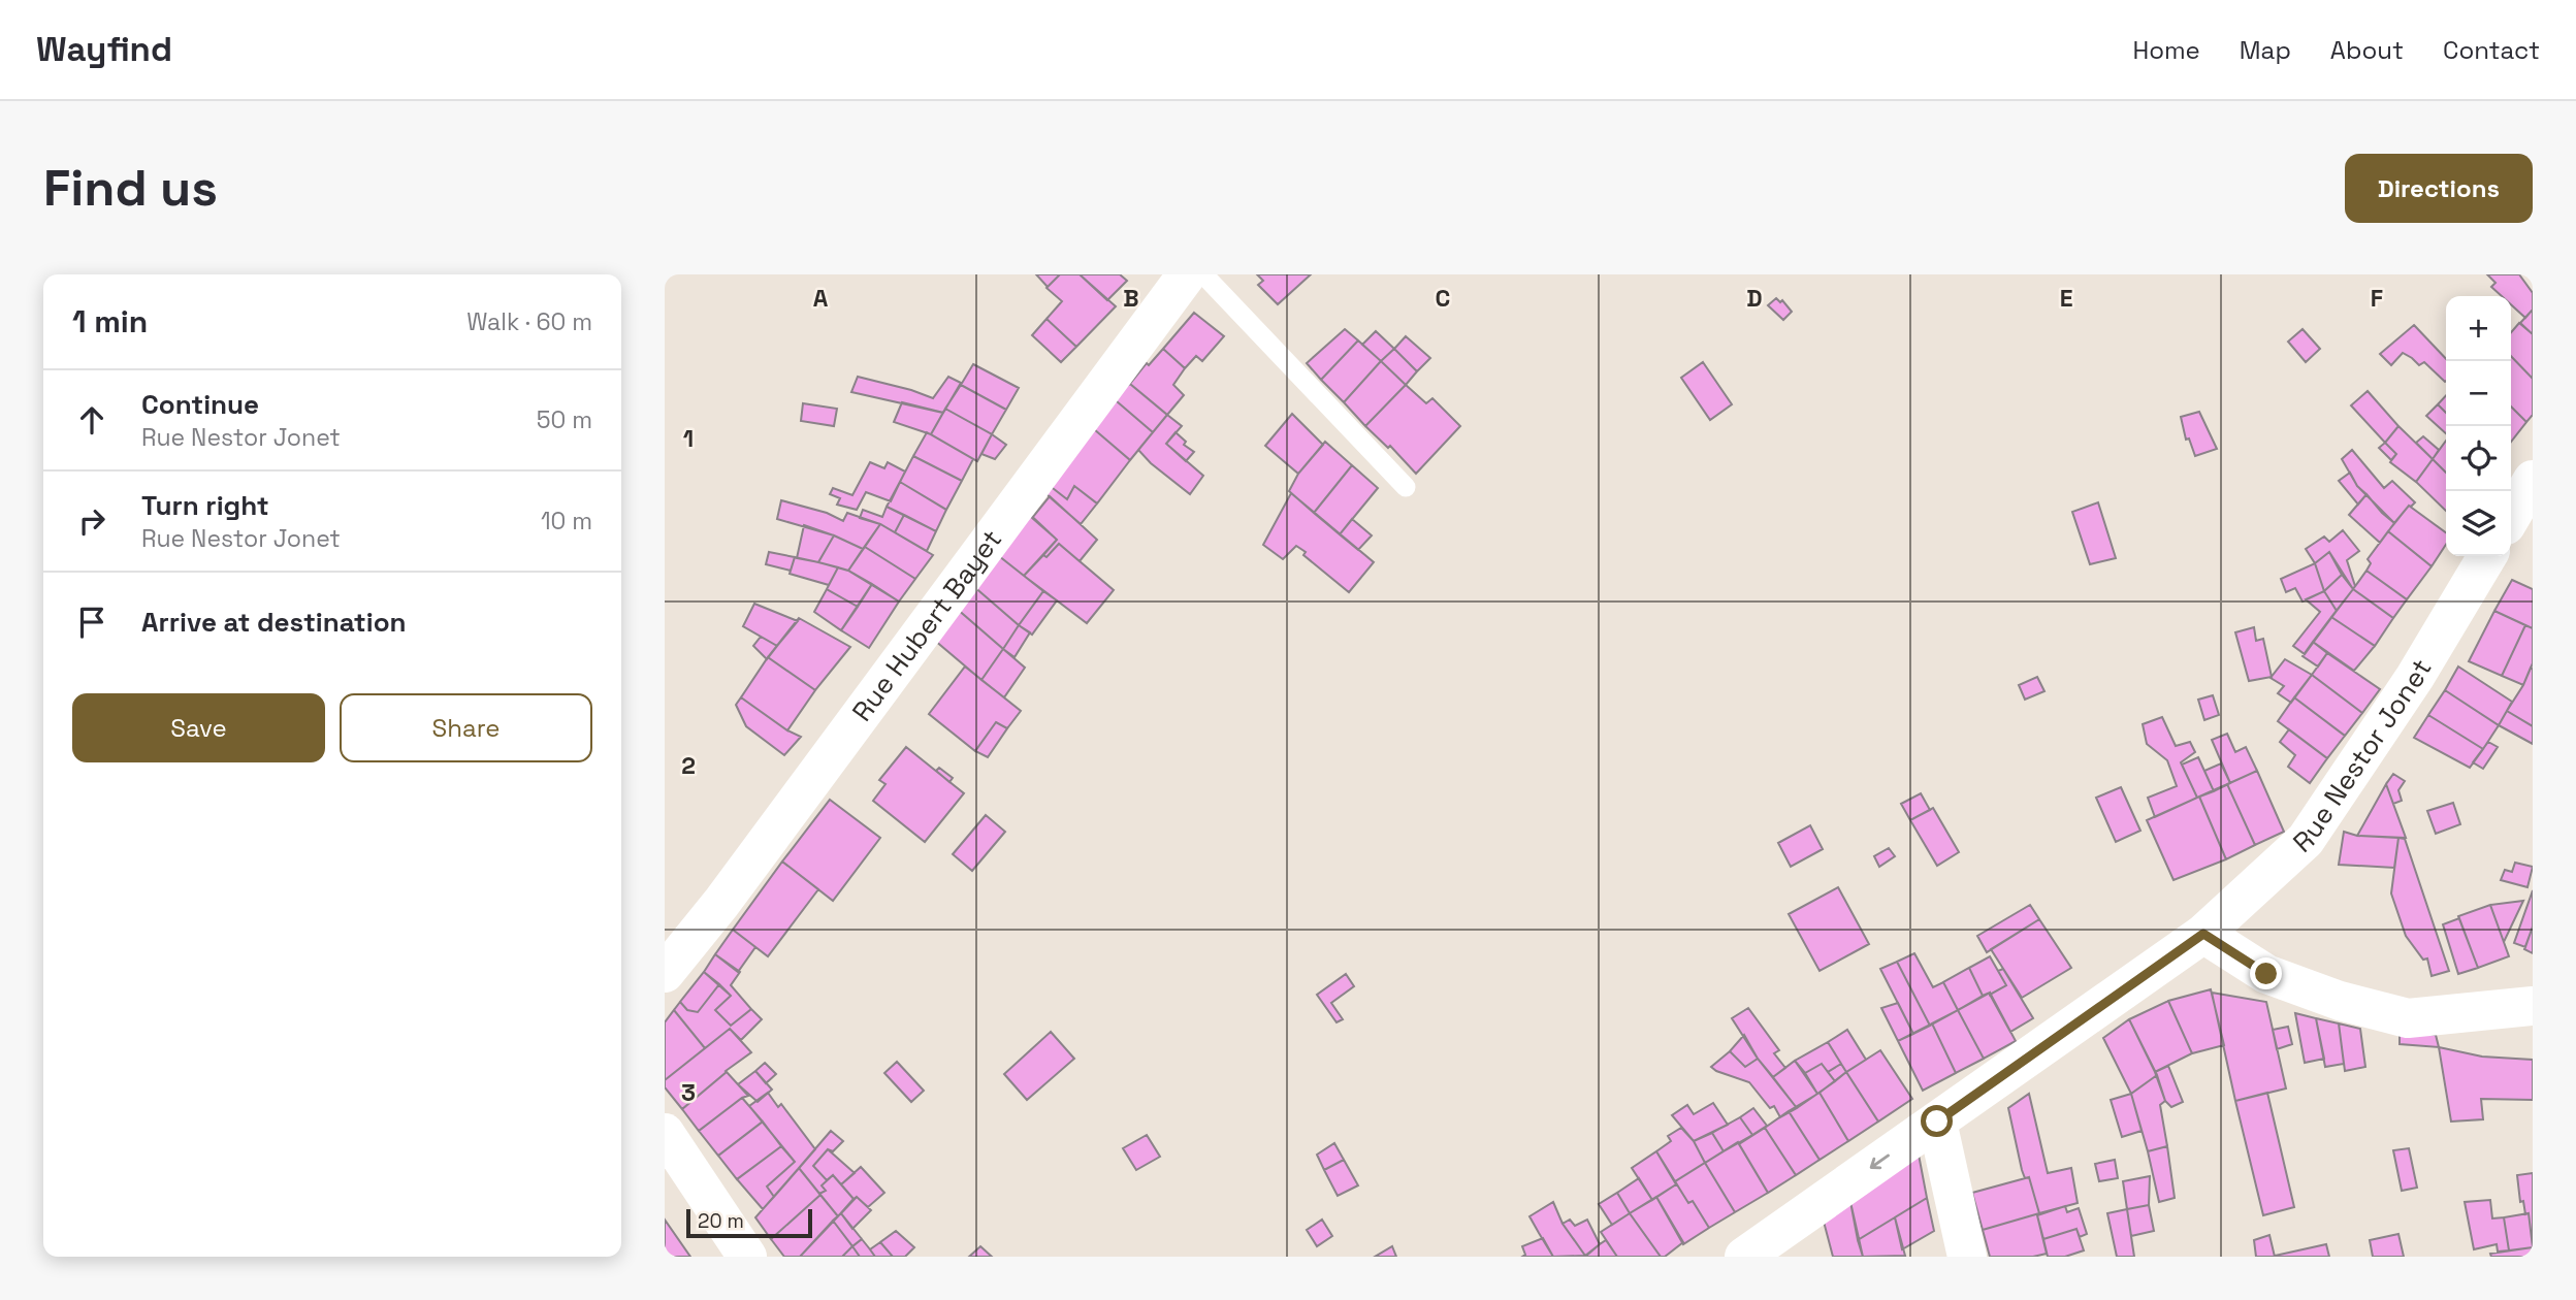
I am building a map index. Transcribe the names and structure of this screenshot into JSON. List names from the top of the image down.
{
  "streets": {
    "street": ["Rue Hubert Bayet", "Rue Nestor Jonet"]
  },
  "scale_bar": "20 m",
  "page": {
    "header": "Wayfind",
    "nav": [
      "Home",
      "Map",
      "About",
      "Contact"
    ],
    "buttons": [
      "Directions",
      ["Save", "Share"]
    ],
    "title": "Find us",
    "heading": ["1 min", "Walk · 60 m"],
    "map_buttons": ["+", "−"],
    "list": [
      ["Continue", "Rue Nestor Jonet", "50 m"],
      ["Turn right", "Rue Nestor Jonet", "10 m"],
      "Arrive at destination"
    ],
    "scale": "20 m"
  },
  "grid": {
    "columns": [
      "A",
      "B",
      "C",
      "D",
      "E",
      "F"
    ],
    "rows": ["1", "2", "3"]
  }
}
